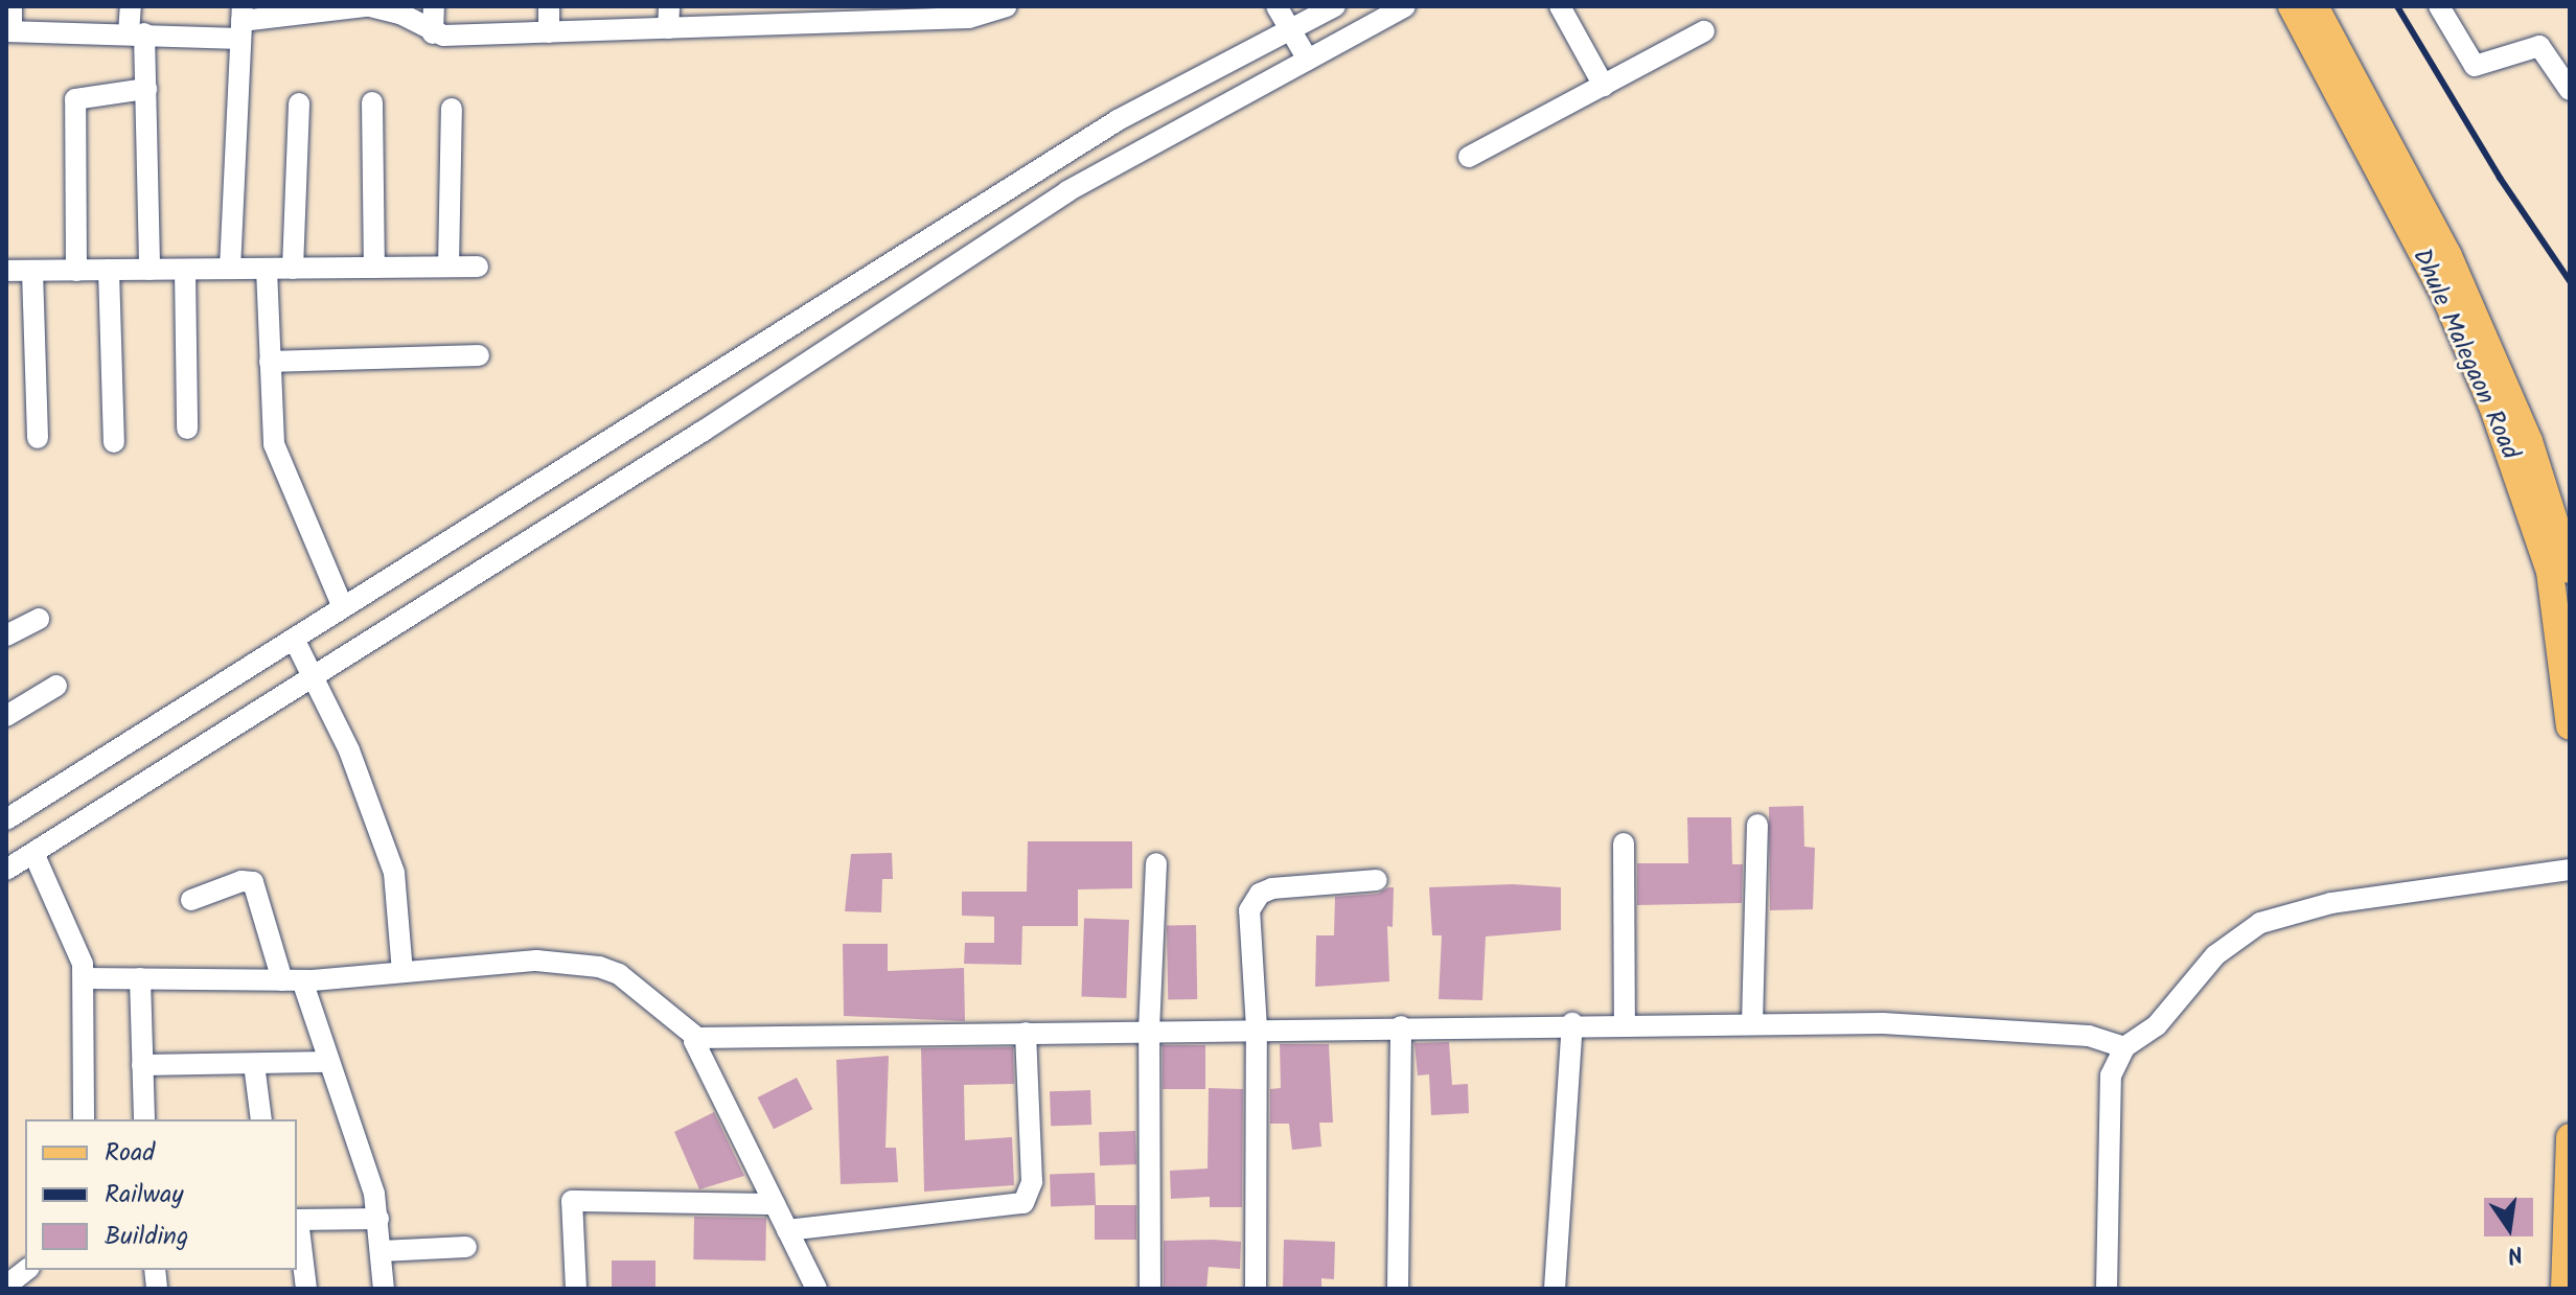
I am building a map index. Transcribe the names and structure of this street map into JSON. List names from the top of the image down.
{
  "streets": {
    "main road": ["Dhule Malegaon Road"]
  },
  "legend": ["Road", "Railway", "Building"],
  "north": "bottom"
}
